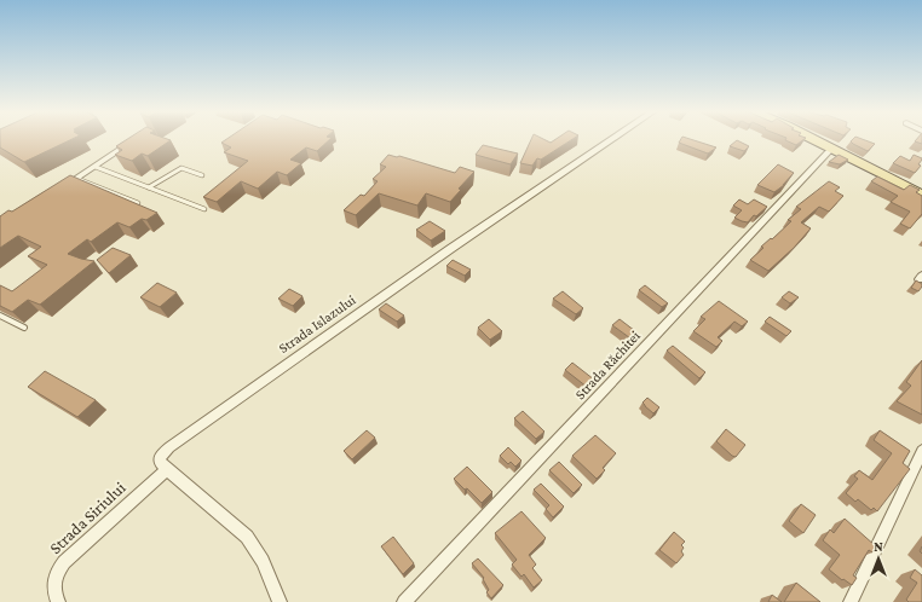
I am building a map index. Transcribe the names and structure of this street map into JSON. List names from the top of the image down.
{
  "streets": {
    "street": ["Strada Islazului", "Strada Răchitei", "Strada Siriului"]
  },
  "crossings": [
    ["Strada Islazului", "Strada Siriului"]
  ],
  "north": "top"
}
